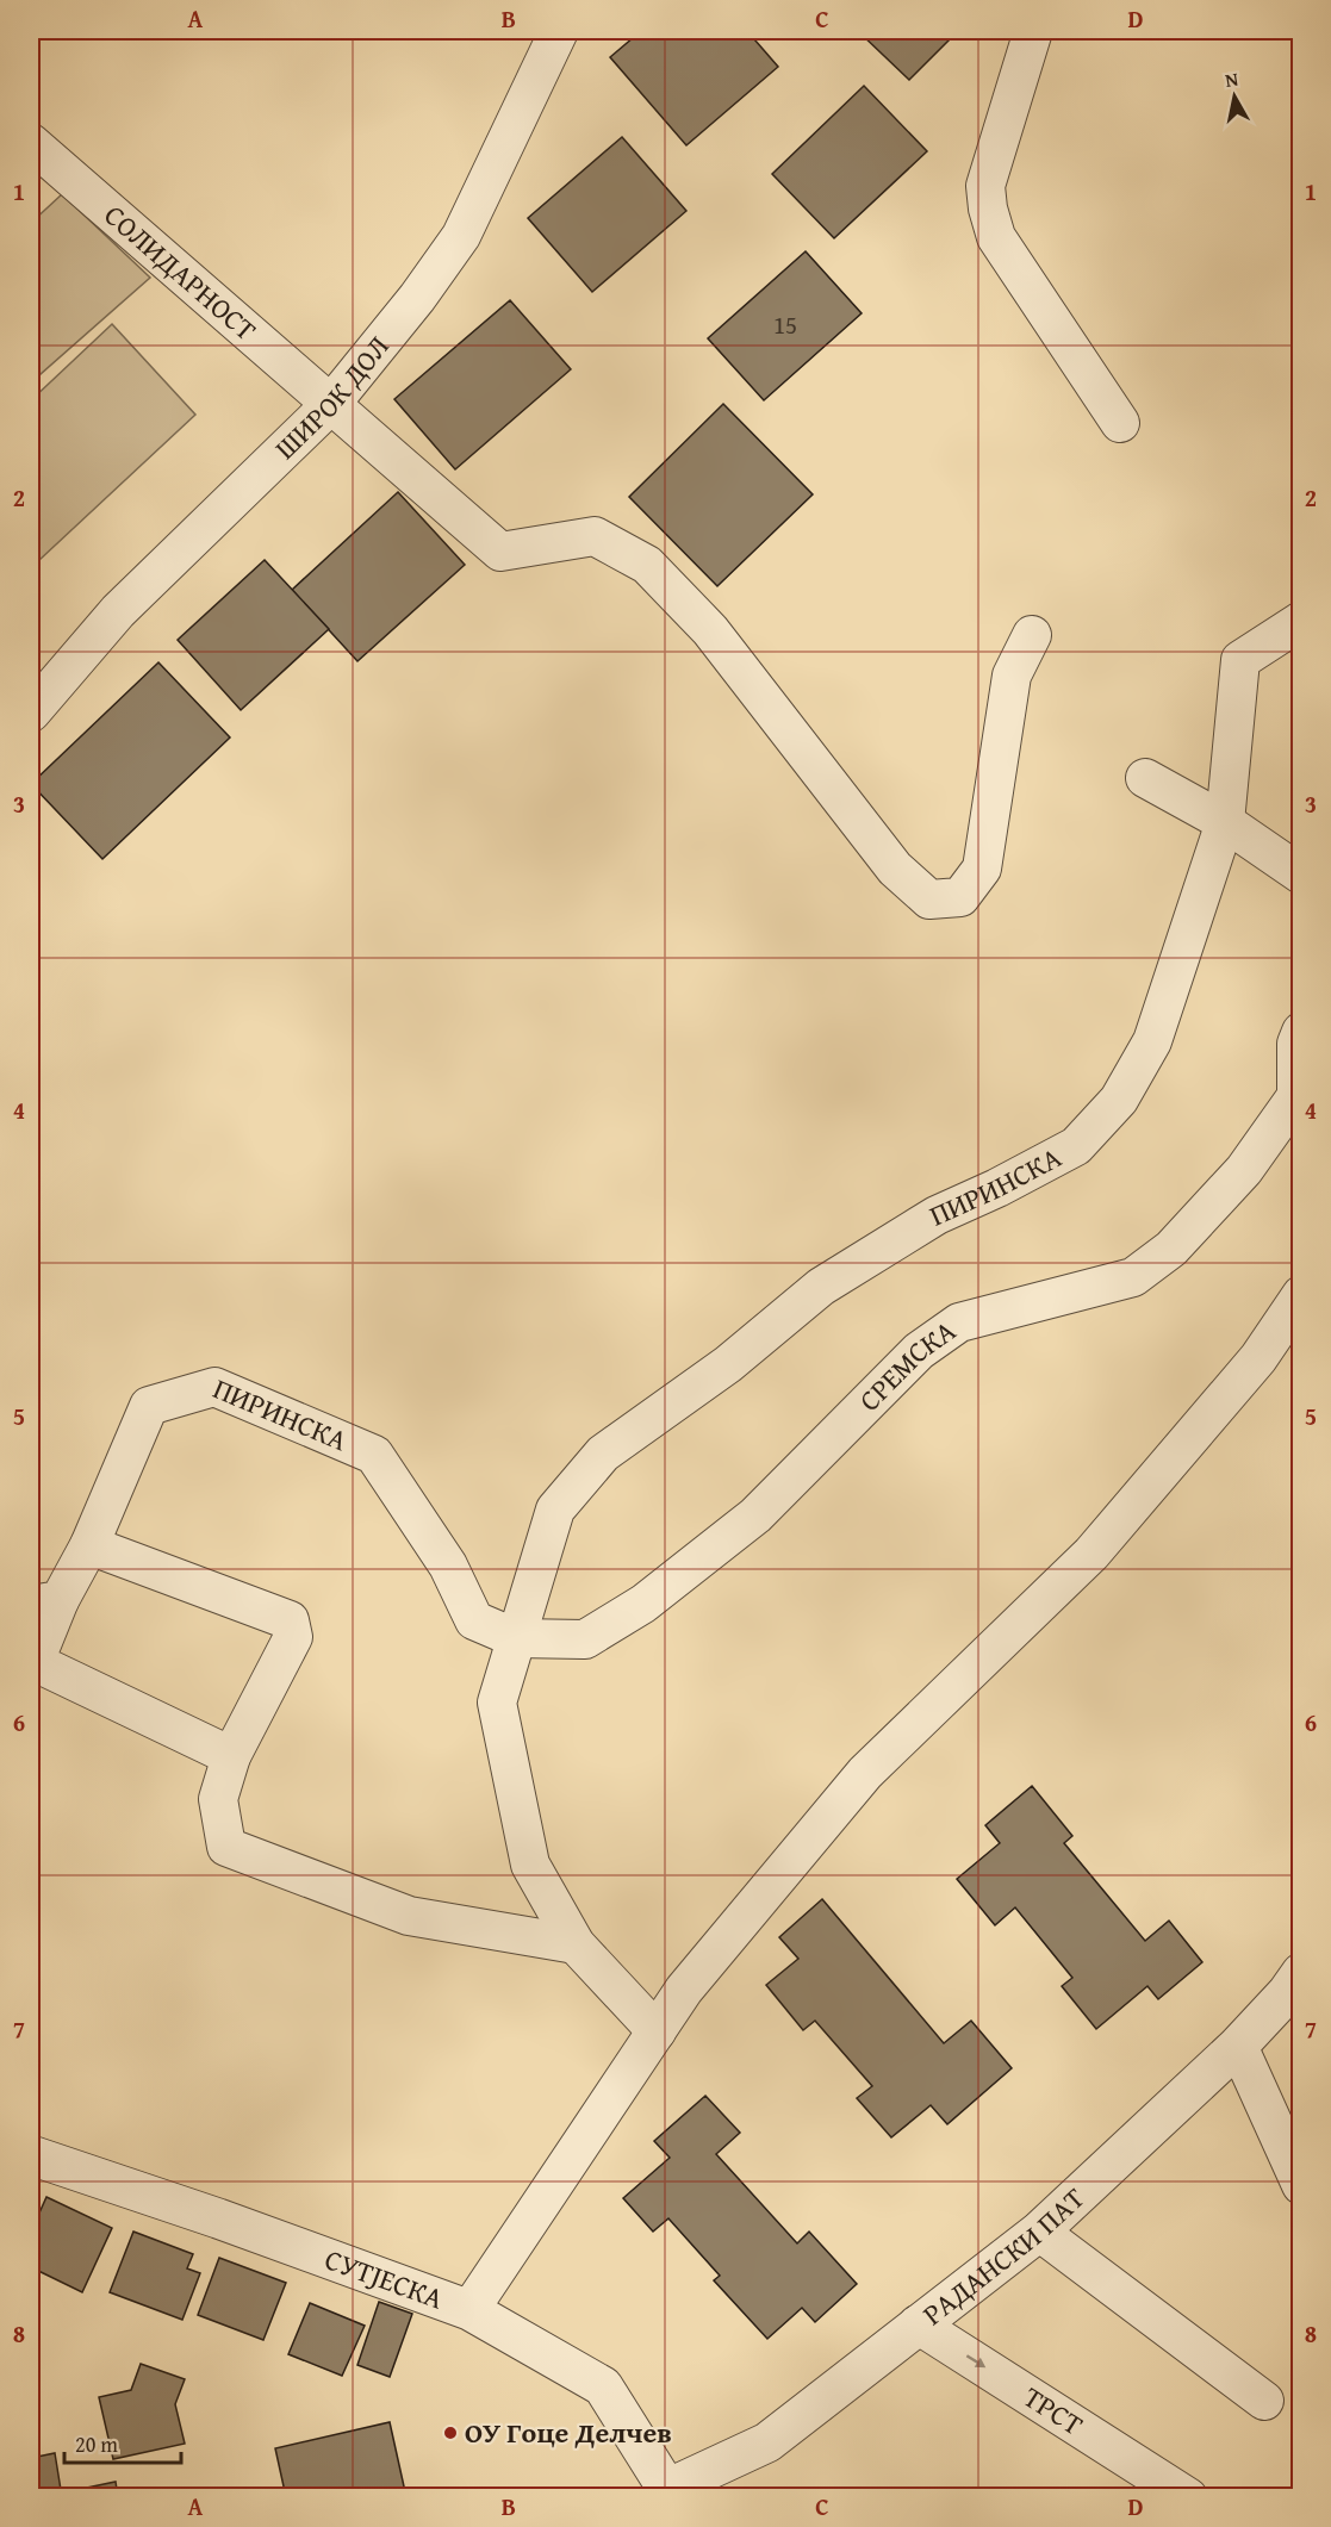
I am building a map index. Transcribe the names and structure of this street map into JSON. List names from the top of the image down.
{
  "streets": {
    "street": [
      "СОЛИДАРНОСТ",
      "ШИРОК ДОЛ",
      "ПИРИНСКА",
      "СРЕМСКА",
      "РАДАНСКИ ПАТ",
      "СУТЈЕСКА",
      "ТРСТ"
    ]
  },
  "crossings": [
    ["СОЛИДАРНОСТ", "ШИРОК ДОЛ"],
    ["ПИРИНСКА", "СРЕМСКА"],
    ["РАДАНСКИ ПАТ", "СУТЈЕСКА"],
    ["РАДАНСКИ ПАТ", "ТРСТ"]
  ],
  "places": ["ОУ Гоце Делчев"],
  "house_numbers": ["15"],
  "scale_bar": "20 m",
  "north": "top",
  "grid": {
    "columns": [
      "A",
      "B",
      "C",
      "D"
    ],
    "rows": [
      "1",
      "2",
      "3",
      "4",
      "5",
      "6",
      "7",
      "8"
    ]
  }
}
